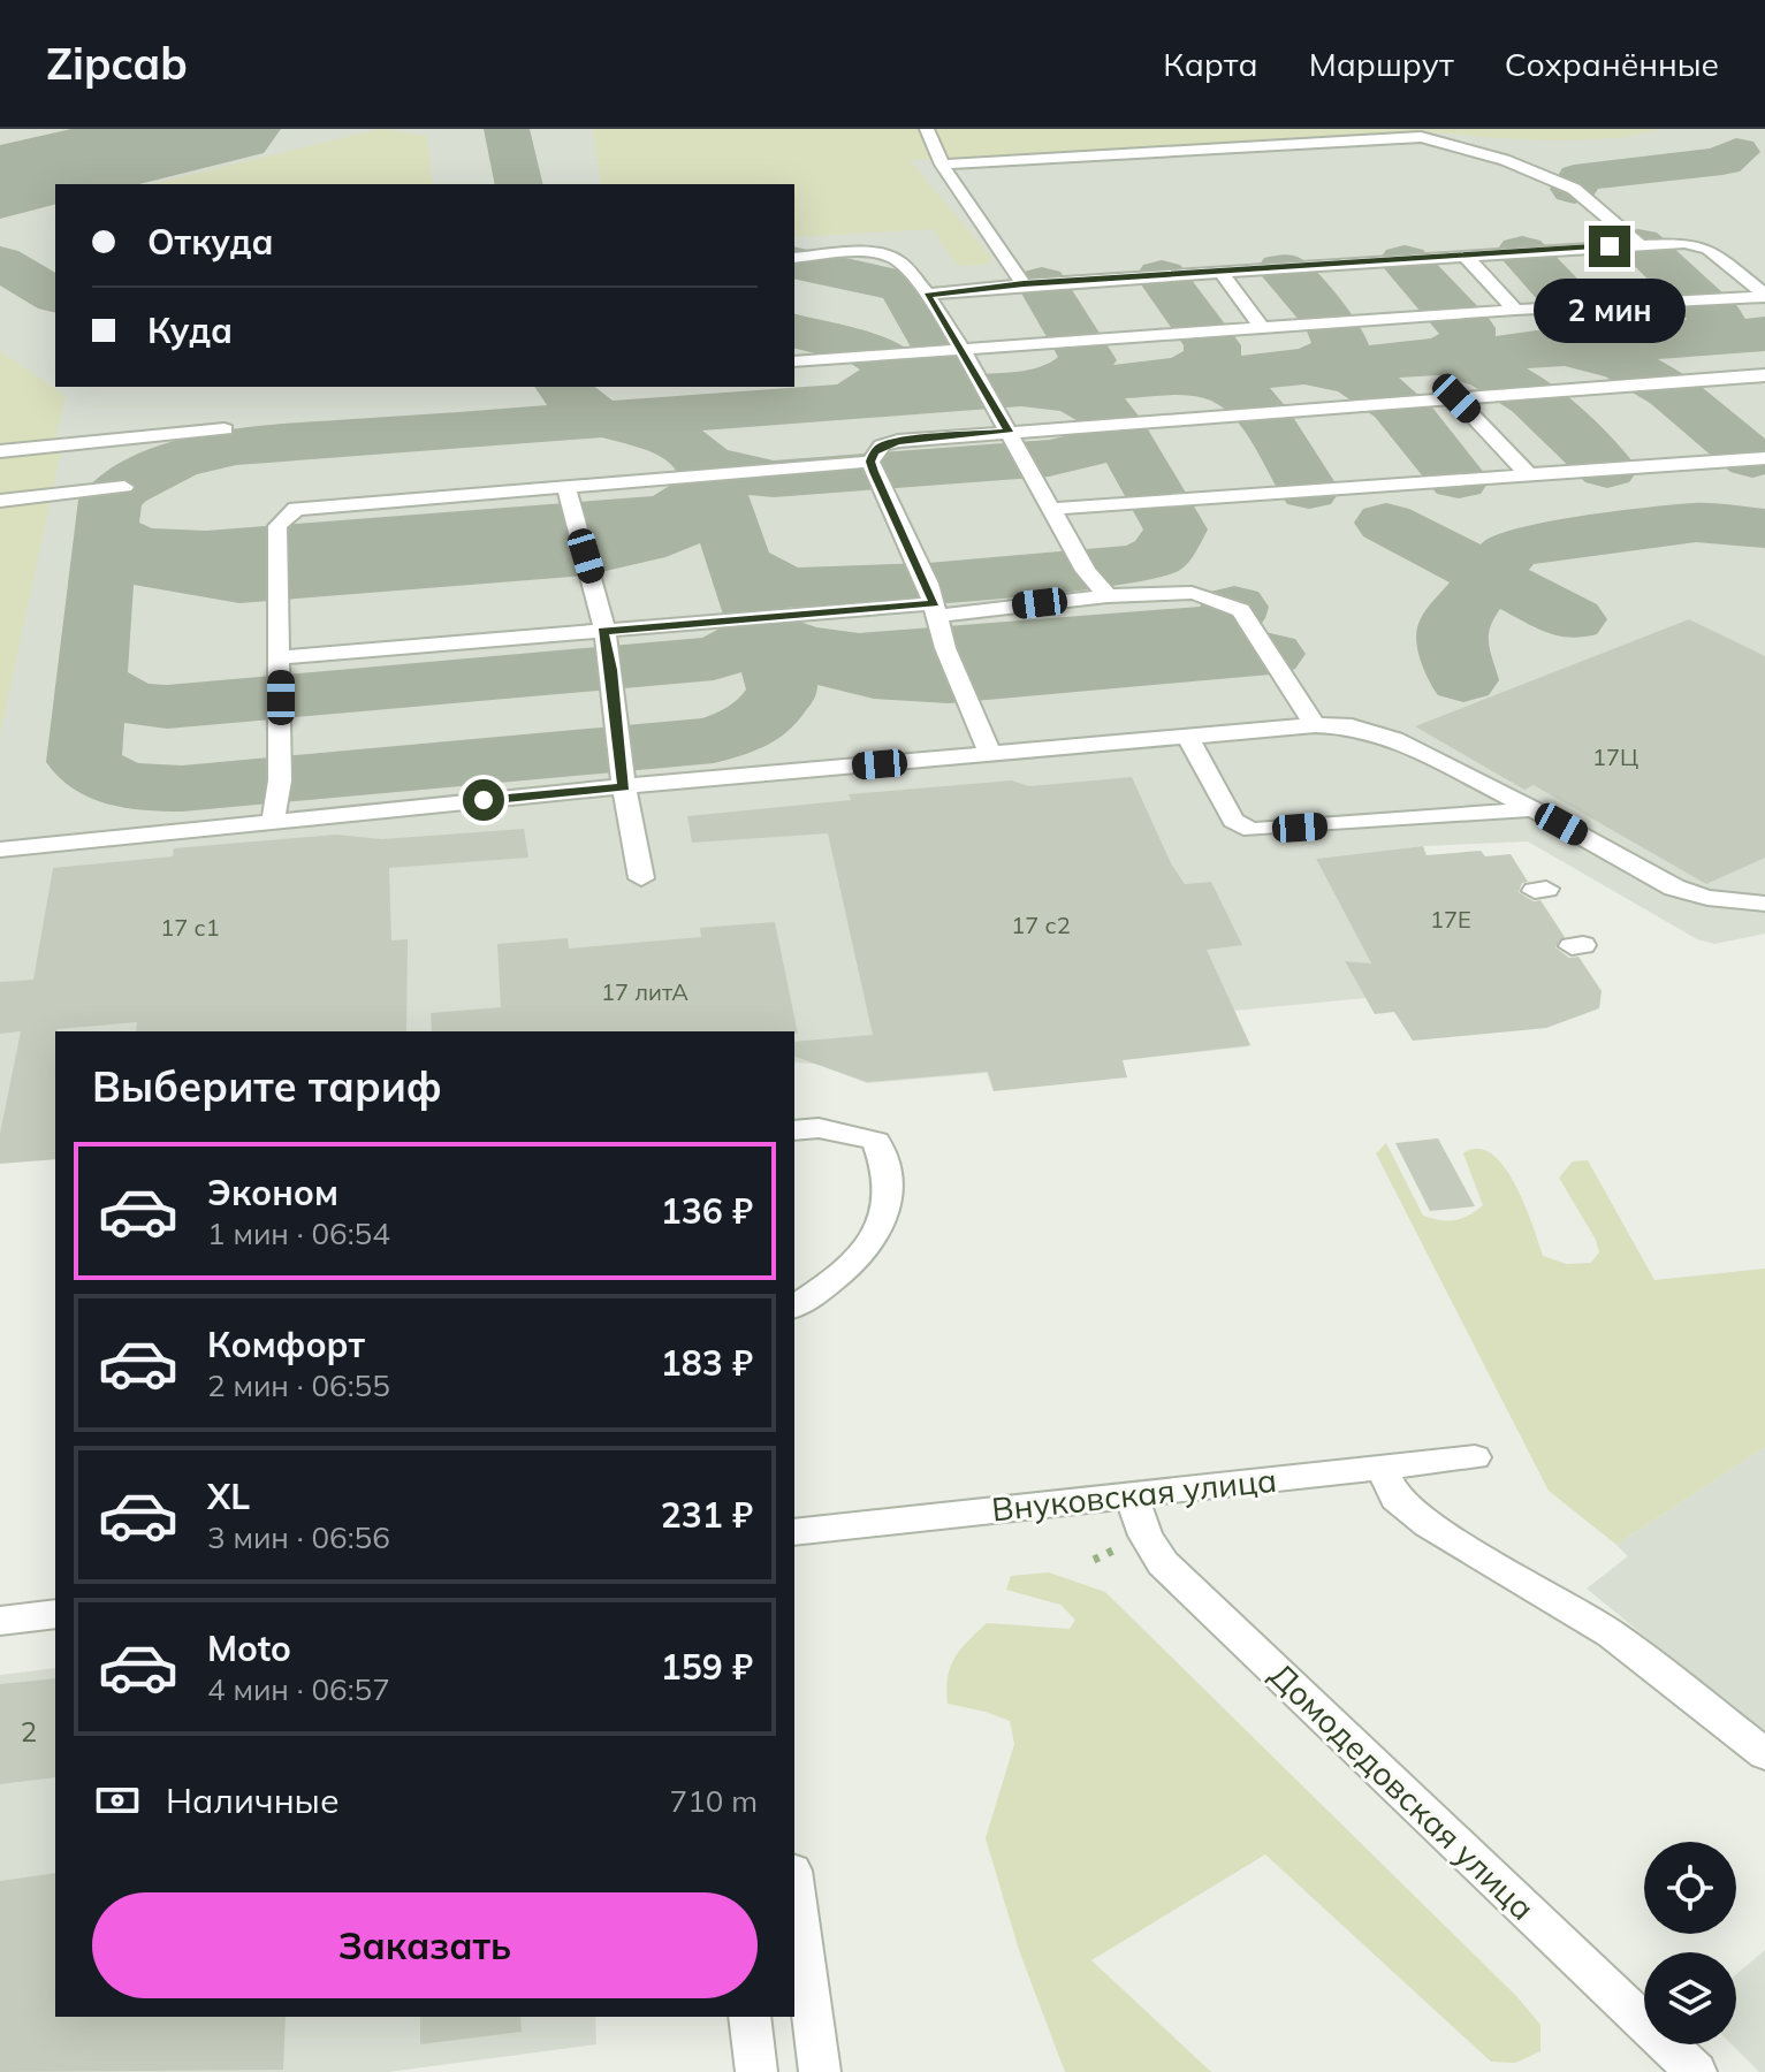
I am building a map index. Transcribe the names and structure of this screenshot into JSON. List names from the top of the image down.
{
  "streets": {
    "street": ["Внуковская улица", "Домодедовская улица"]
  },
  "crossings": [
    ["Внуковская улица", "Домодедовская улица"]
  ],
  "house_numbers": [
    "17Ц",
    "17Е",
    "17 с2",
    "17 с1",
    "17 литА",
    "2"
  ],
  "page": {
    "header": "Zipcab",
    "nav": ["Карта", "Маршрут", "Сохранённые"],
    "banner": ["Откуда", "Куда"],
    "bubble": "2 мин",
    "heading": "Выберите тариф",
    "list": [
      {
        "name": "Эконом",
        "note": "1 мин · 06:54",
        "value": "136 ₽"
      },
      {
        "name": "Комфорт",
        "note": "2 мин · 06:55",
        "value": "183 ₽"
      },
      {
        "name": "XL",
        "note": "3 мин · 06:56",
        "value": "231 ₽"
      },
      {
        "name": "Moto",
        "note": "4 мин · 06:57",
        "value": "159 ₽"
      }
    ],
    "pay": ["Наличные", "710 m"],
    "buttons": "Заказать"
  }
}
